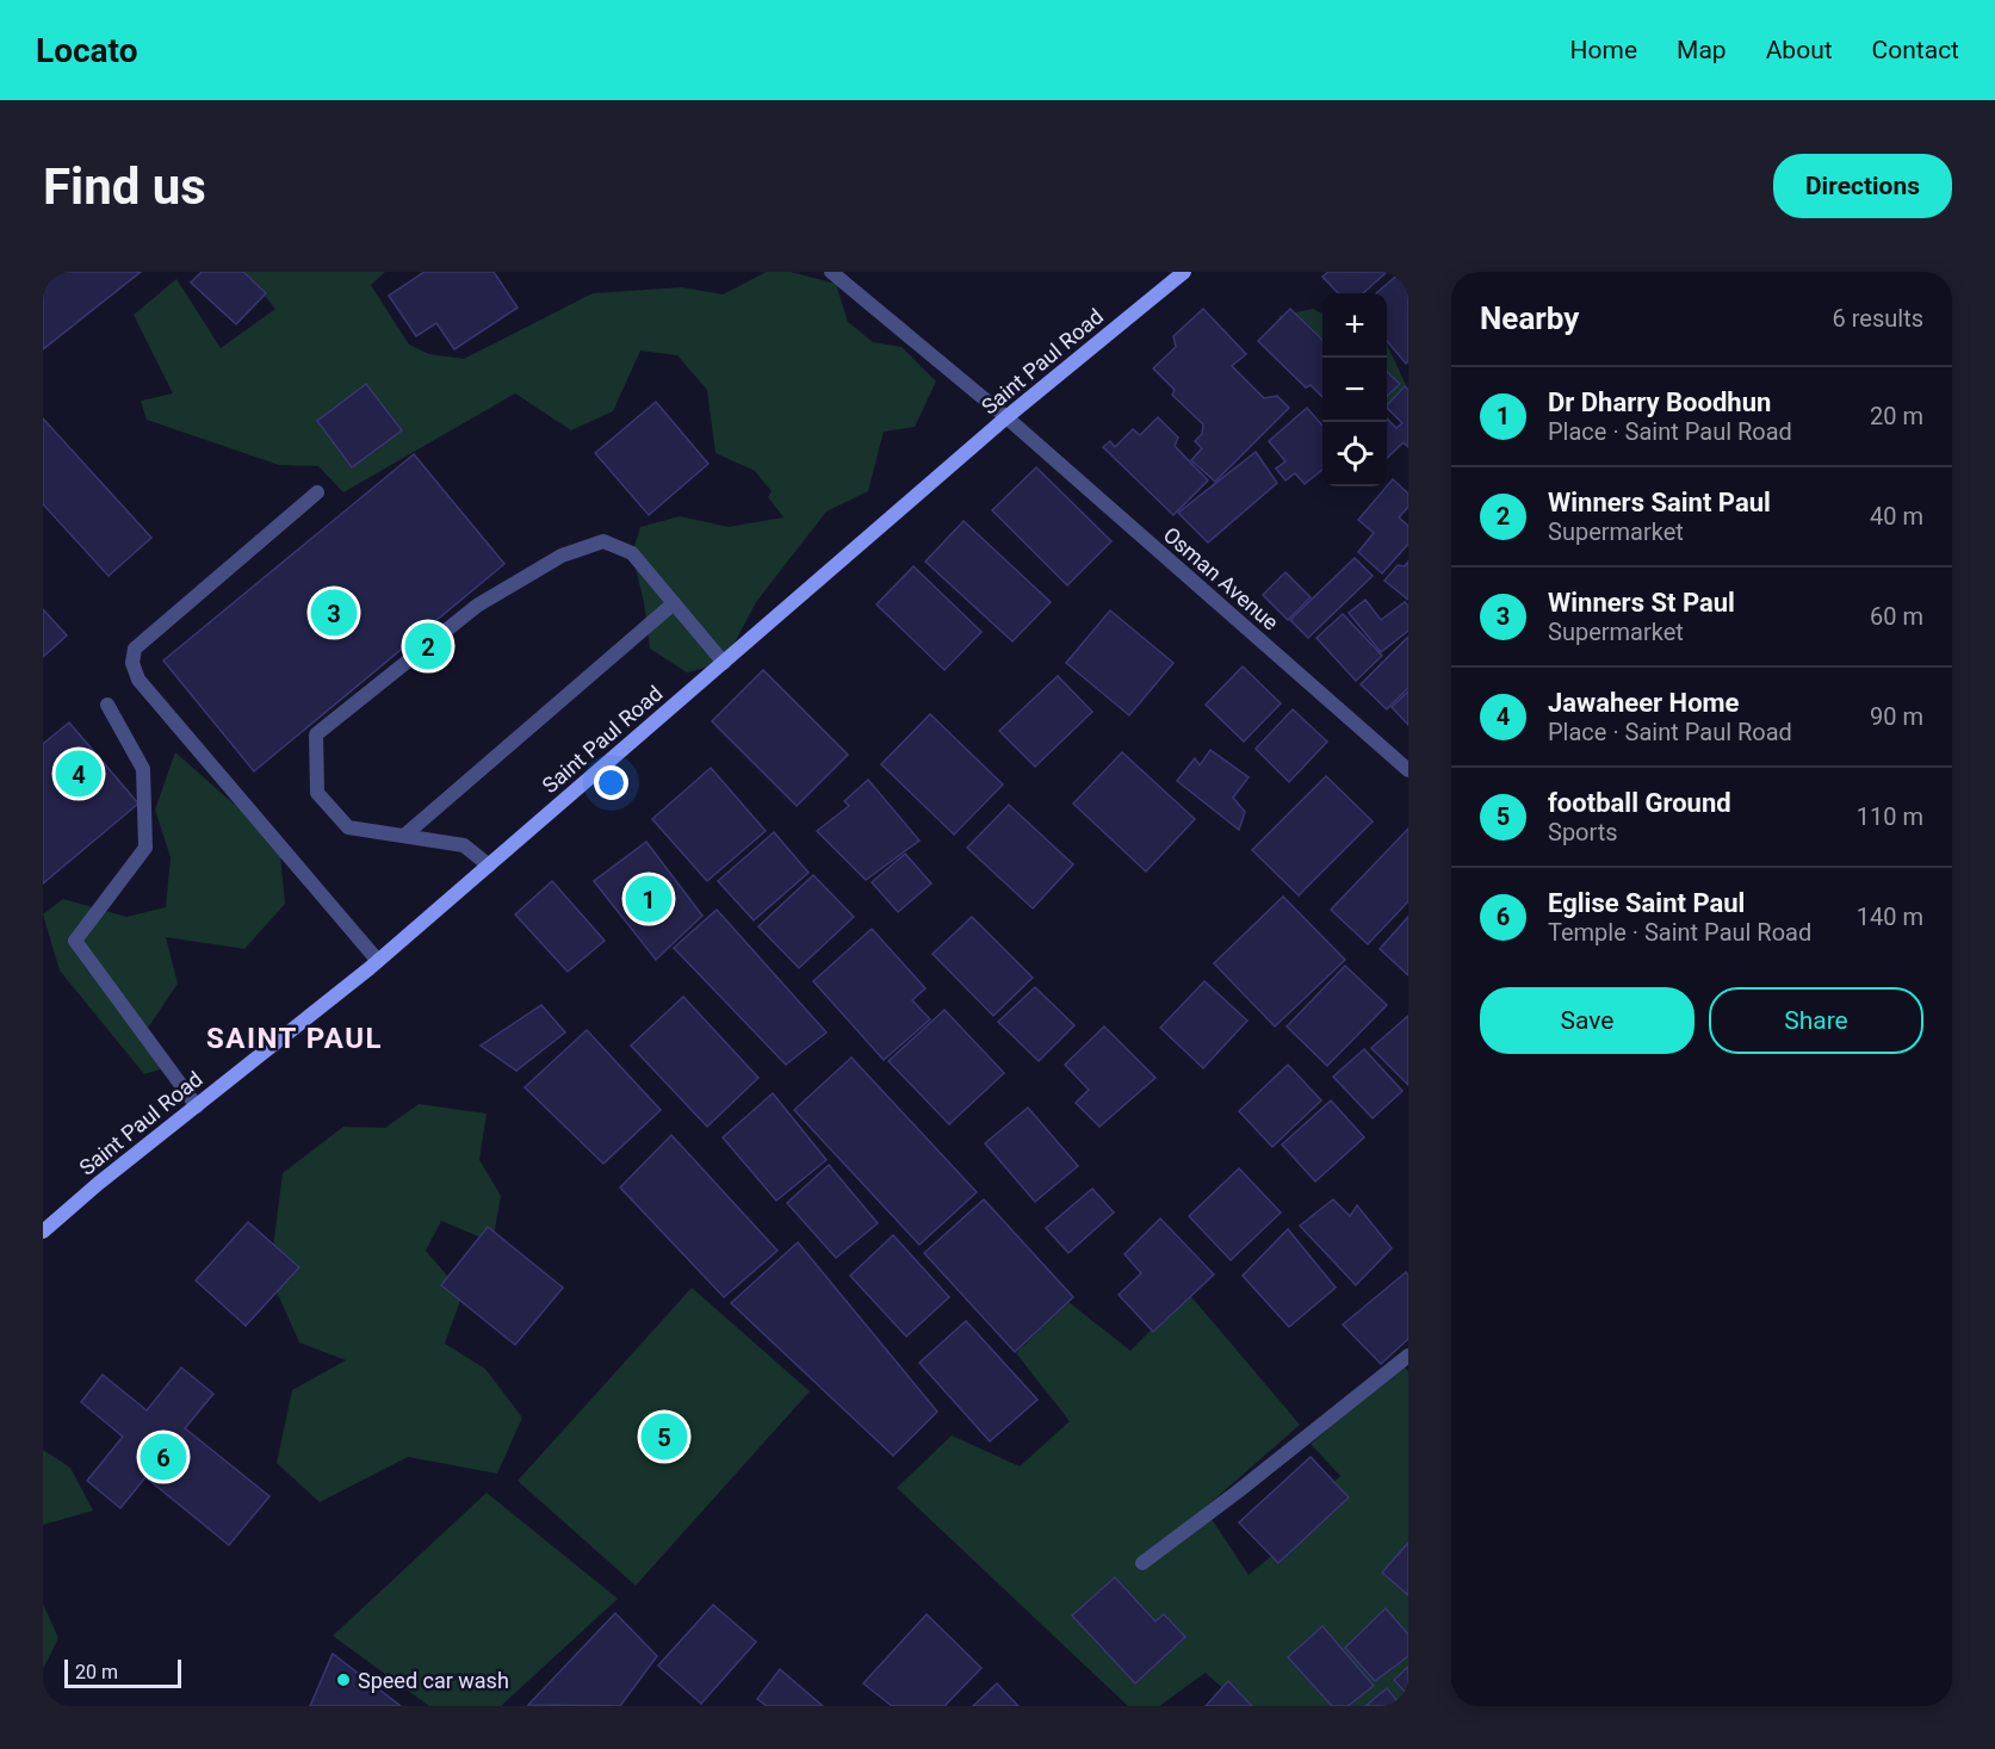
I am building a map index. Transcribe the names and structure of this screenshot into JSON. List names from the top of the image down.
{
  "streets": {
    "main road": ["Saint Paul Road"],
    "street": ["Osman Avenue"]
  },
  "crossings": [
    ["Saint Paul Road", "Osman Avenue"]
  ],
  "districts": ["SAINT PAUL"],
  "places": ["Speed car wash"],
  "scale_bar": "20 m",
  "page": {
    "header": "Locato",
    "nav": [
      "Home",
      "Map",
      "About",
      "Contact"
    ],
    "buttons": [
      "Directions",
      ["Save", "Share"]
    ],
    "title": "Find us",
    "heading": ["Nearby", "6 results"],
    "map_buttons": ["+", "−"],
    "list": [
      {
        "mark": "1",
        "name": "Dr Dharry Boodhun",
        "note": "Place · Saint Paul Road",
        "value": "20 m"
      },
      {
        "mark": "2",
        "name": "Winners Saint Paul",
        "note": "Supermarket",
        "value": "40 m"
      },
      {
        "mark": "3",
        "name": "Winners St Paul",
        "note": "Supermarket",
        "value": "60 m"
      },
      {
        "mark": "4",
        "name": "Jawaheer Home",
        "note": "Place · Saint Paul Road",
        "value": "90 m"
      },
      {
        "mark": "5",
        "name": "football Ground",
        "note": "Sports",
        "value": "110 m"
      },
      {
        "mark": "6",
        "name": "Eglise Saint Paul",
        "note": "Temple · Saint Paul Road",
        "value": "140 m"
      }
    ],
    "pins": [
      "3",
      "2",
      "4",
      "1",
      "5",
      "6"
    ],
    "scale": "20 m"
  }
}
